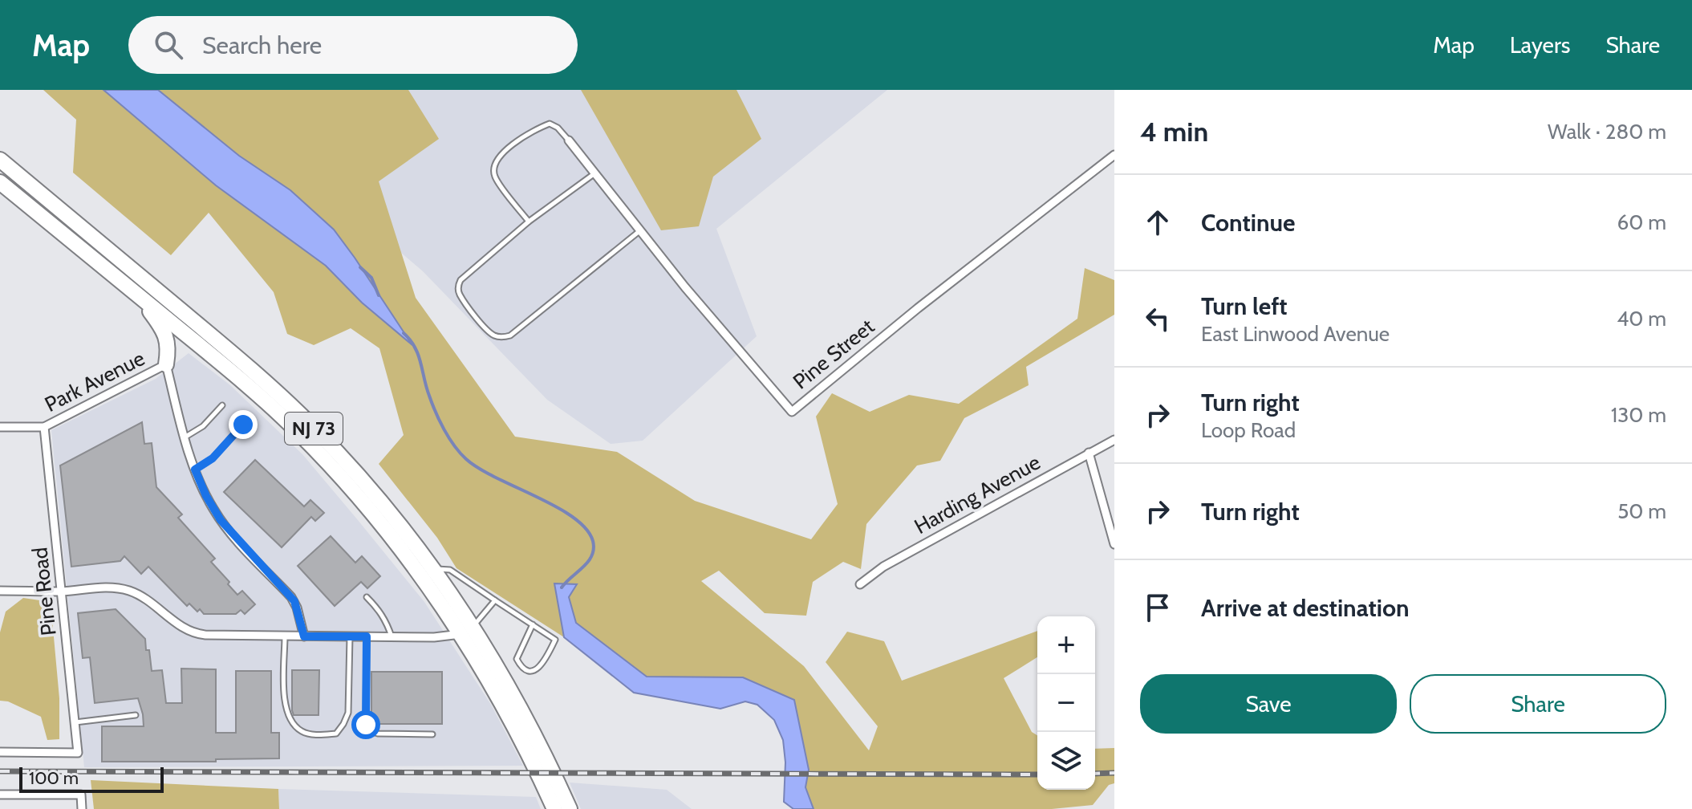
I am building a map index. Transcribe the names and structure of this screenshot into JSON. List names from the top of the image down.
{
  "streets": {
    "highway": ["NJ 73"],
    "street": [
      "Pine Street",
      "Park Avenue",
      "Harding Avenue",
      "Pine Road"
    ]
  },
  "crossings": [
    ["Park Avenue", "Pine Road"]
  ],
  "scale_bar": "100 m",
  "page": {
    "header": "Map",
    "search": "Search here",
    "nav": ["Map", "Layers", "Share"],
    "heading": ["4 min", "Walk · 280 m"],
    "list": [
      ["Continue", "60 m"],
      ["Turn left", "East Linwood Avenue", "40 m"],
      ["Turn right", "Loop Road", "130 m"],
      ["Turn right", "50 m"],
      "Arrive at destination"
    ],
    "map_buttons": ["+", "−"],
    "buttons": ["Save", "Share"],
    "scale": "100 m"
  }
}
